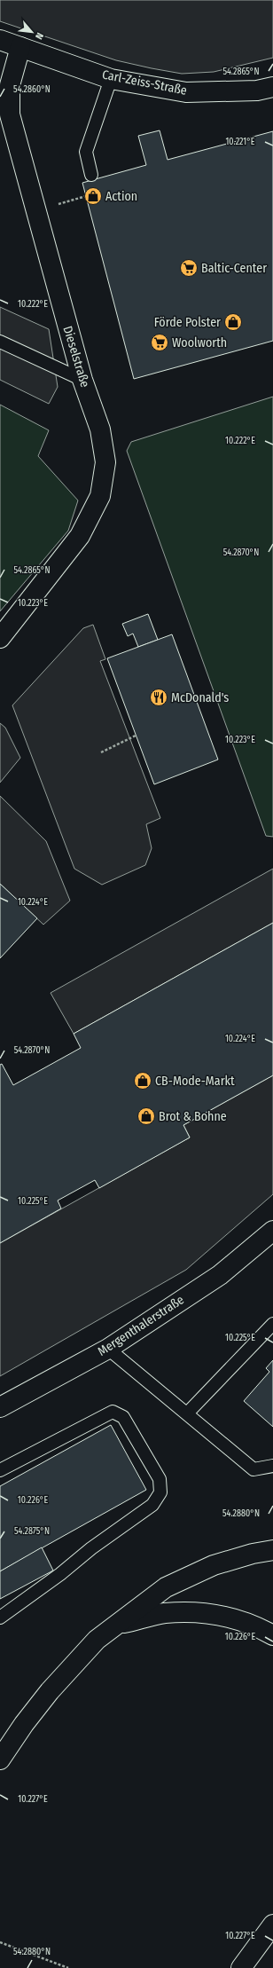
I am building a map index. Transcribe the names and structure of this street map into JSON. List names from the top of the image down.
{
  "streets": {
    "main road": ["Carl-Zeiss-Straße", "Dieselstraße", "Mergenthalerstraße"]
  },
  "crossings": [
    ["Carl-Zeiss-Straße", "Dieselstraße"]
  ],
  "places": {
    "shop": [
      "Action",
      "Förde Polster",
      "CB-Mode-Markt",
      "Brot & Bohne"
    ],
    "supermarket": ["Baltic-Center", "Woolworth"],
    "restaurant": ["McDonald's"]
  },
  "north": "bottom right",
  "coordinates": [
    "54.2865°N",
    "54.2860°N",
    "10.221°E",
    "10.222°E",
    "54.2870°N",
    "10.223°E",
    "10.224°E",
    "10.225°E",
    "10.226°E",
    "54.2880°N",
    "54.2875°N",
    "10.227°E"
  ]
}
